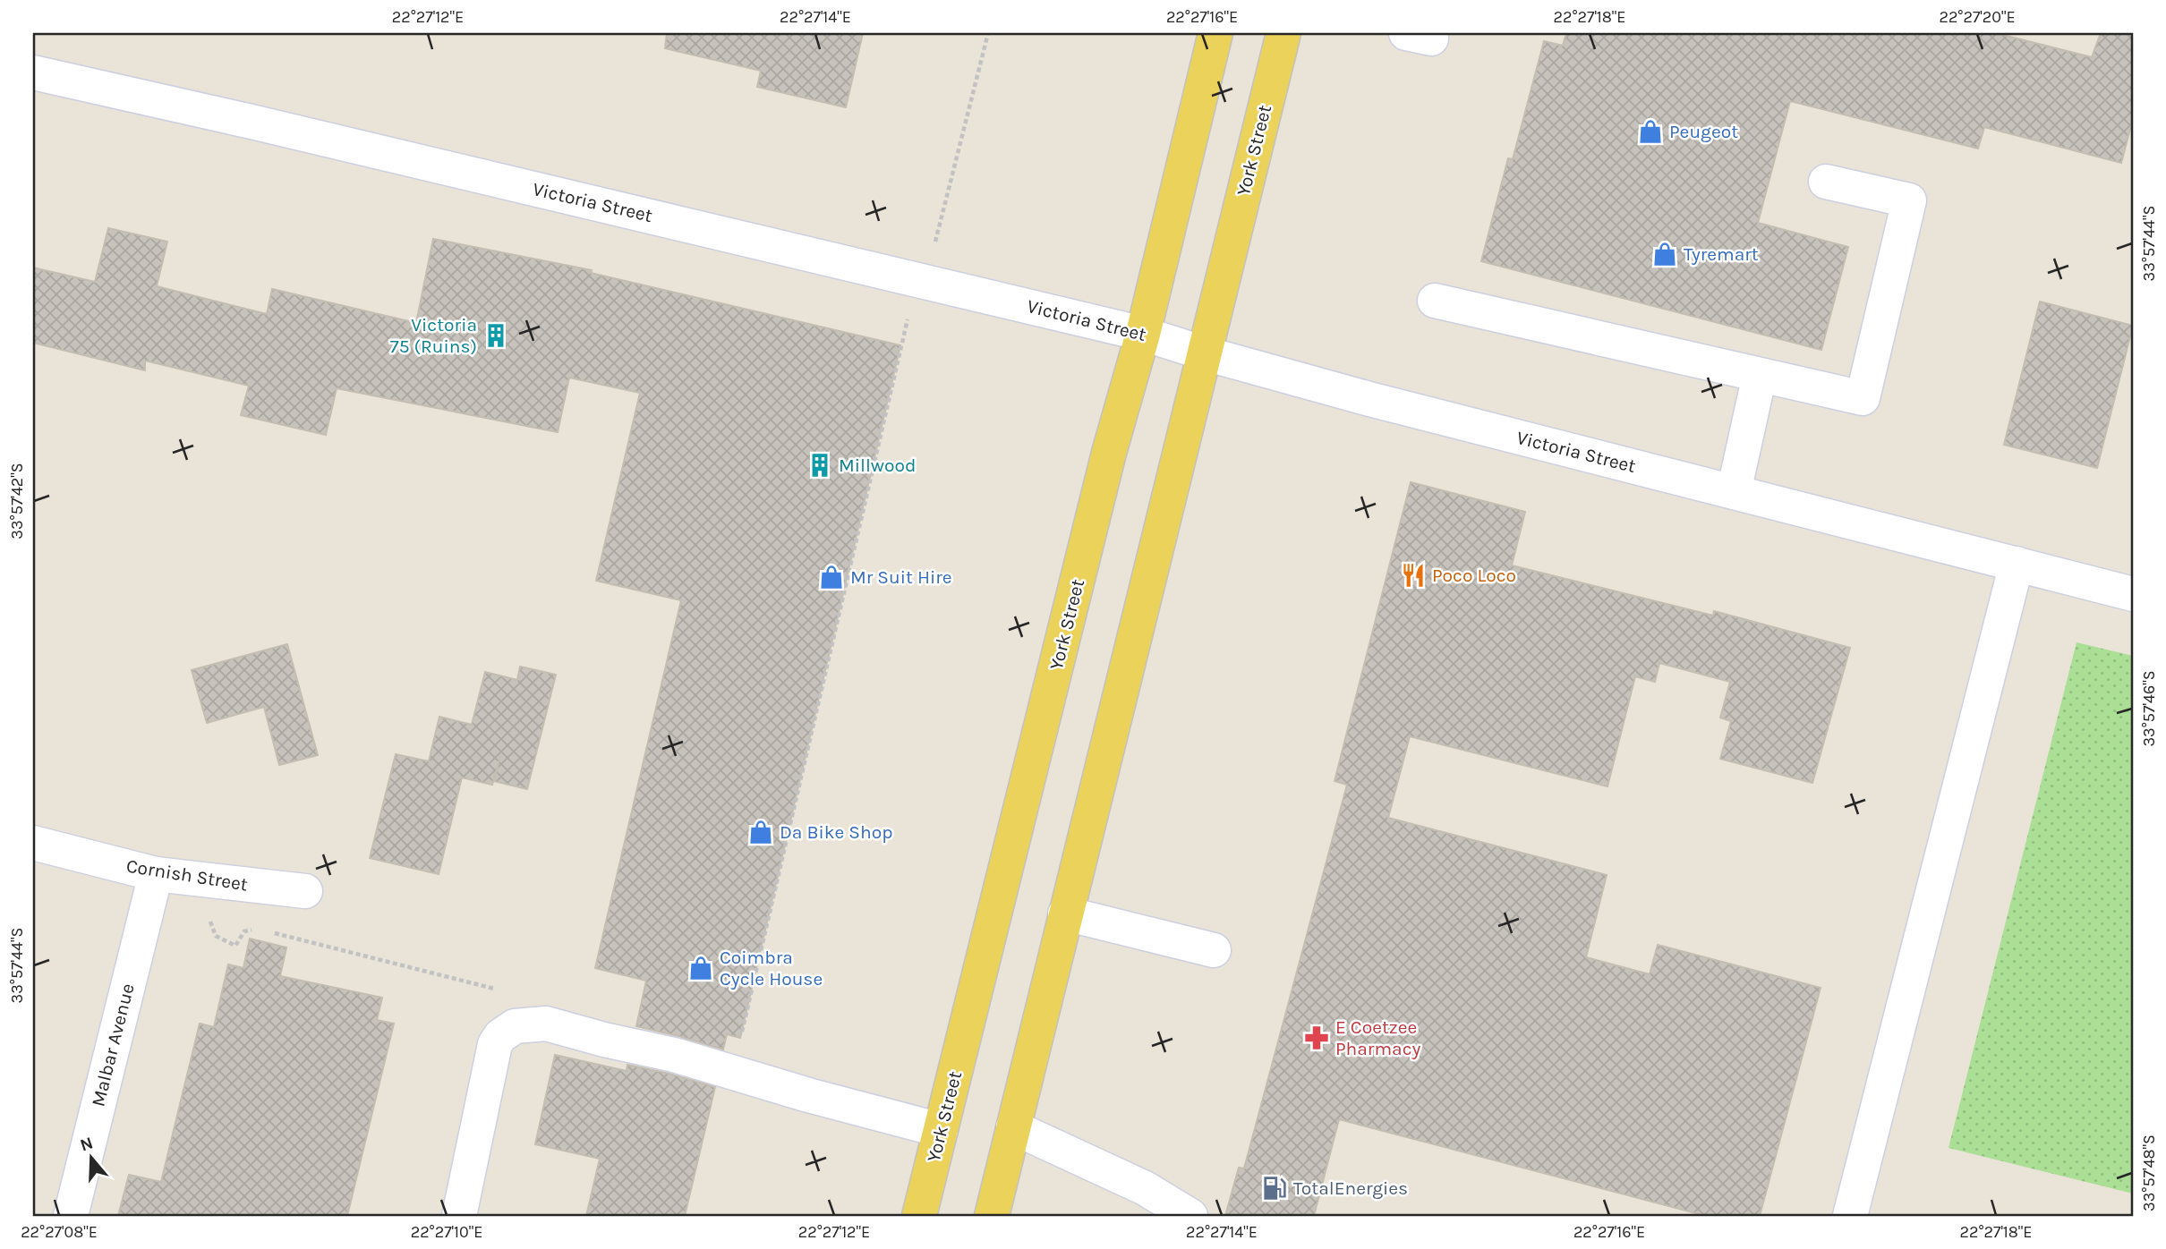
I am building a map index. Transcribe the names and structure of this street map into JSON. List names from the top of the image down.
{
  "streets": {
    "main road": ["York Street"],
    "street": ["Victoria Street", "Cornish Street", "Malbar Avenue"]
  },
  "crossings": [
    ["York Street", "Victoria Street"],
    ["Cornish Street", "Malbar Avenue"]
  ],
  "places": {
    "shop": [
      "Peugeot",
      "Tyremart",
      "Mr Suit Hire",
      "Da Bike Shop",
      "Coimbra Cycle House"
    ],
    "building": ["Victoria 75 (Ruins)", "Millwood"],
    "restaurant": ["Poco Loco"],
    "pharmacy": ["E Coetzee Pharmacy"],
    "fuel station": ["TotalEnergies"]
  },
  "north": "top",
  "coordinates": [
    "22°27'12\"E",
    "22°27'14\"E",
    "22°27'16\"E",
    "22°27'18\"E",
    "22°27'20\"E",
    "33°57'44\"S",
    "33°57'42\"S",
    "33°57'46\"S",
    "33°57'48\"S",
    "22°27'08\"E",
    "22°27'10\"E"
  ]
}
